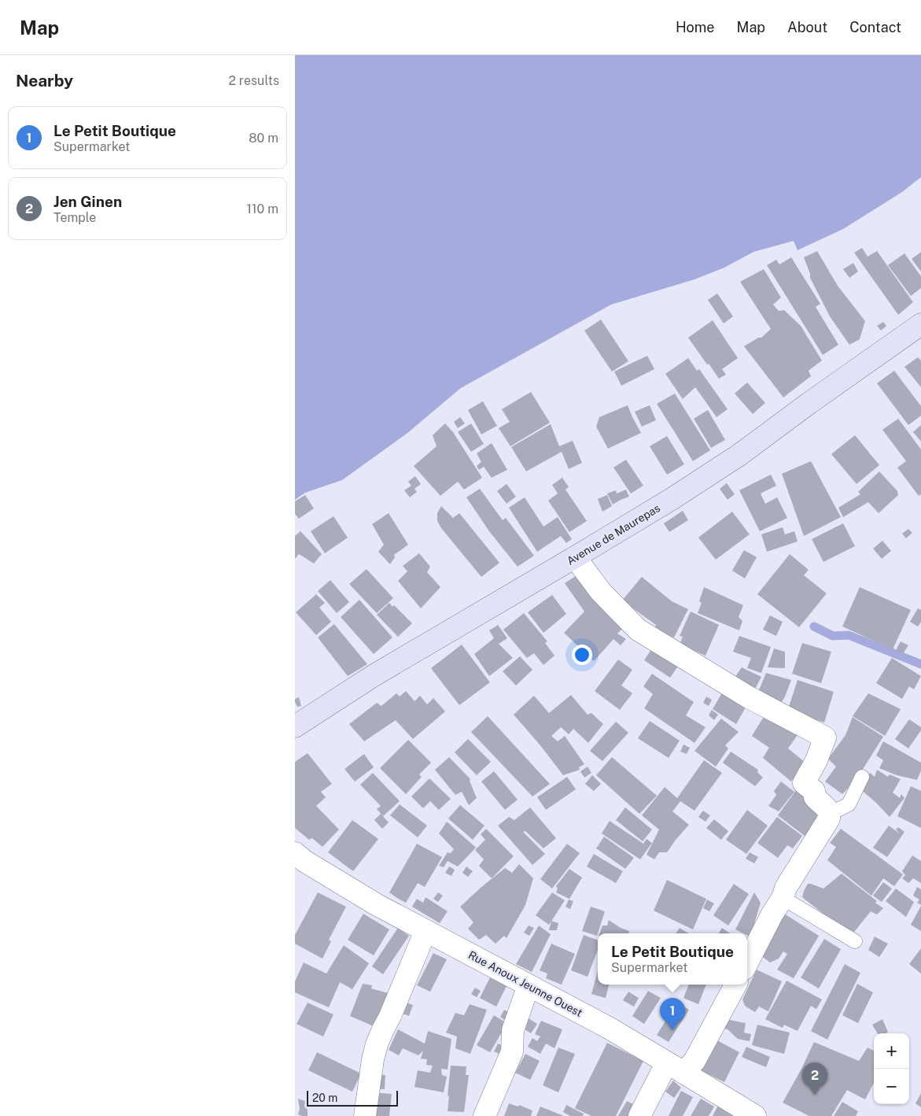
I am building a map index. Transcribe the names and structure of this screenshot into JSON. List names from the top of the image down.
{
  "streets": {
    "street": ["Avenue de Maurepas", "Rue Anoux Jeunne Ouest"]
  },
  "scale_bar": "20 m",
  "page": {
    "header": "Map",
    "nav": [
      "Home",
      "Map",
      "About",
      "Contact"
    ],
    "heading": ["Nearby", "2 results"],
    "list": [
      {
        "mark": "1",
        "name": "Le Petit Boutique",
        "note": "Supermarket",
        "value": "80 m"
      },
      {
        "mark": "2",
        "name": "Jen Ginen",
        "note": "Temple",
        "value": "110 m"
      }
    ],
    "popup": ["Le Petit Boutique", "Supermarket"],
    "pins": ["1", "2"],
    "map_buttons": ["+", "−"],
    "scale": "20 m"
  }
}
